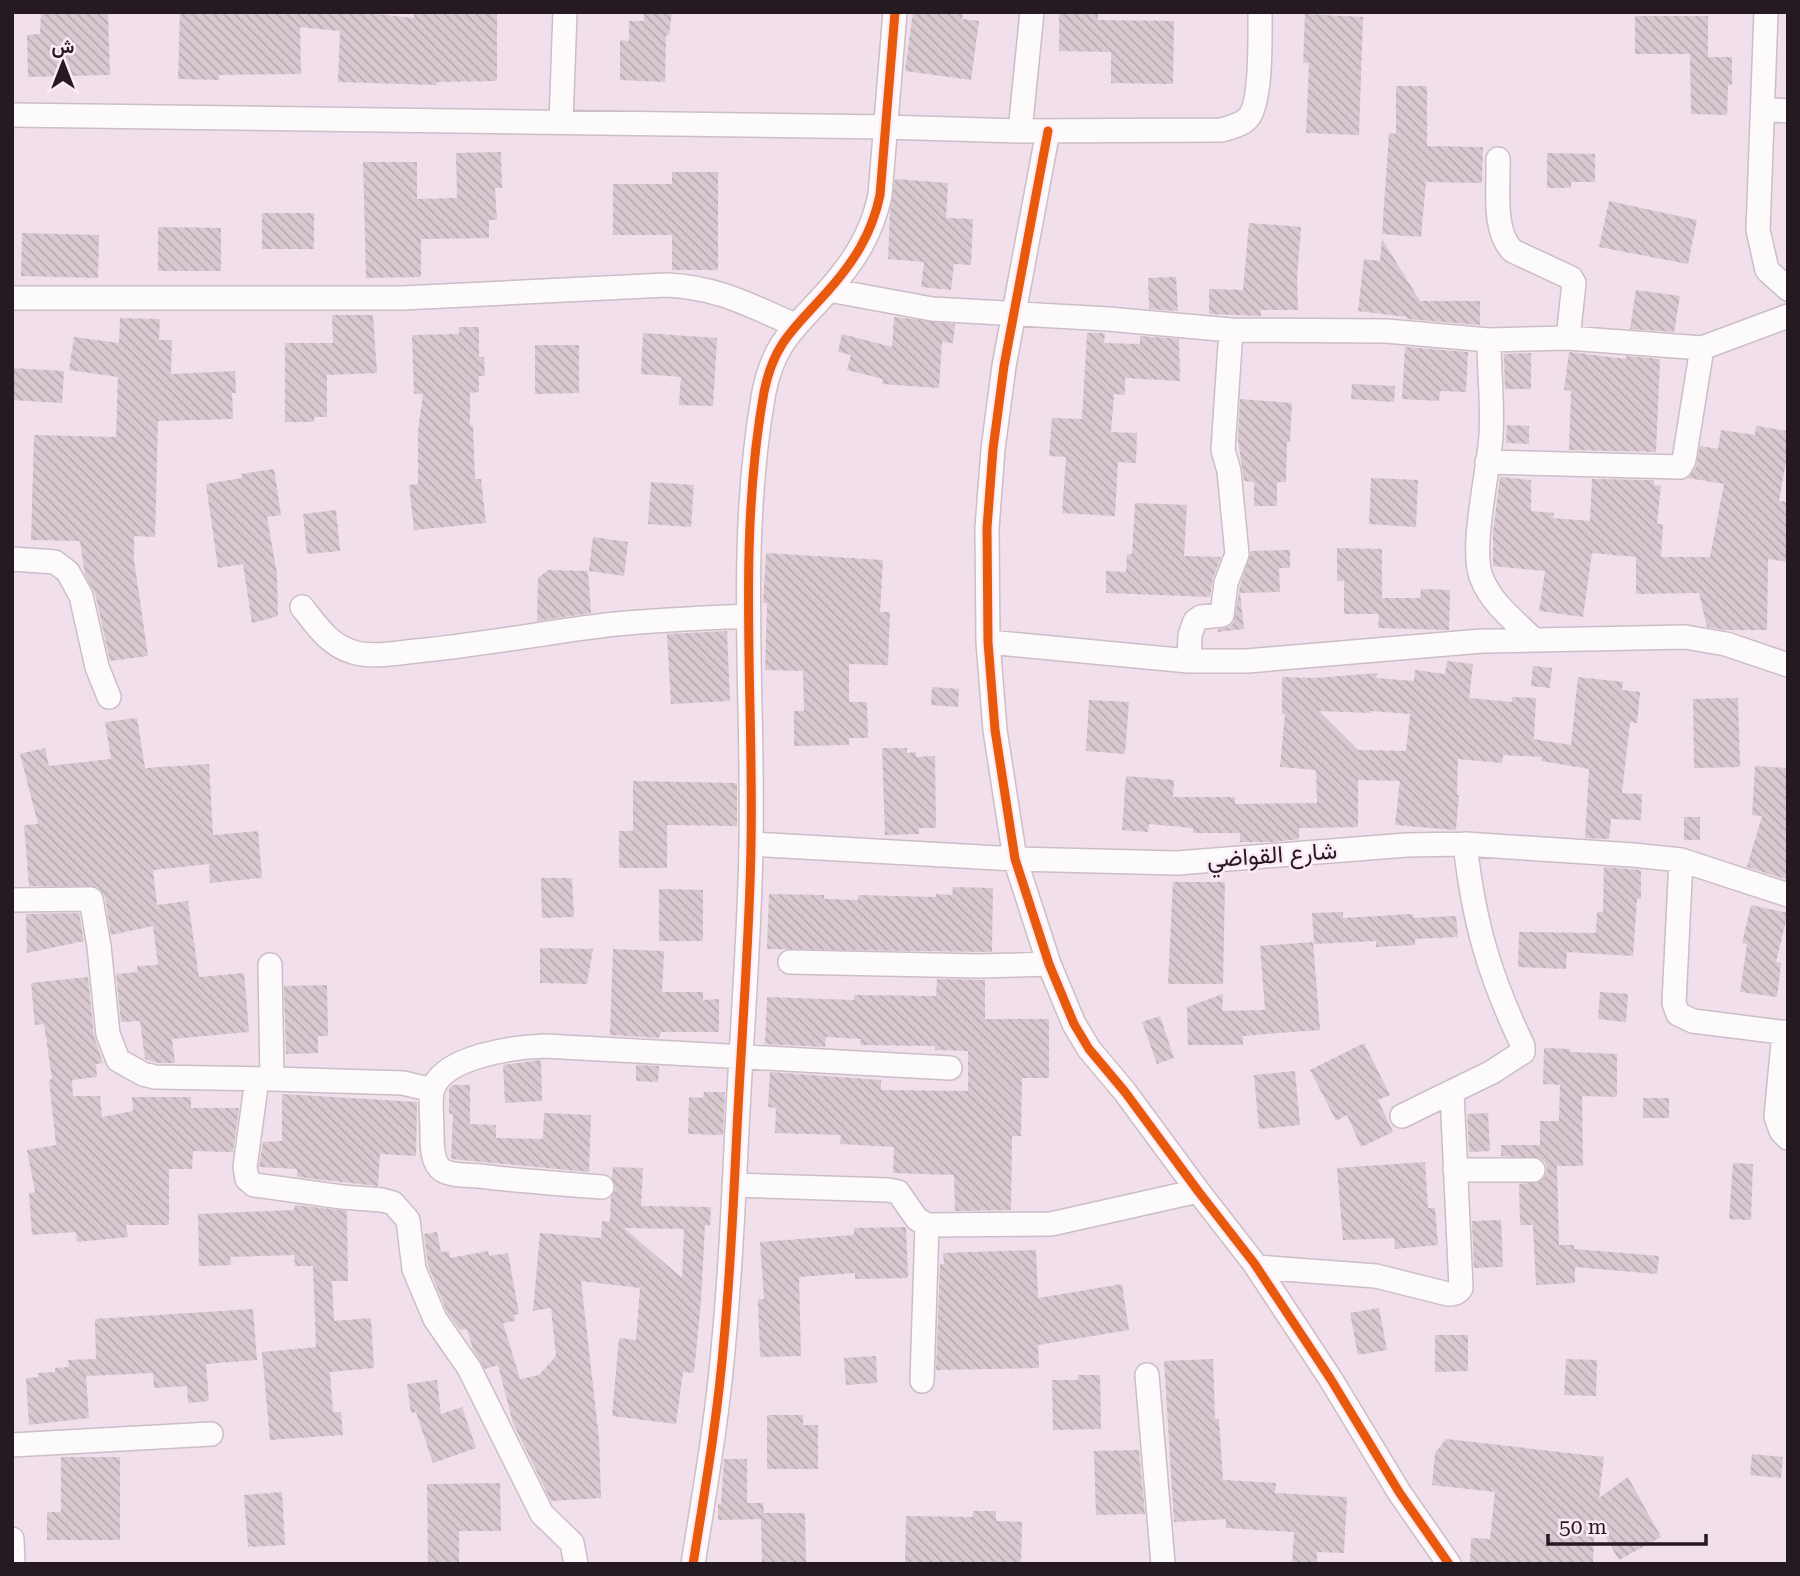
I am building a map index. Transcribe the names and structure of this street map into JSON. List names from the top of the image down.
{
  "streets": {
    "street": ["شارع القواضي"]
  },
  "scale_bar": "50 m",
  "north": "top"
}
